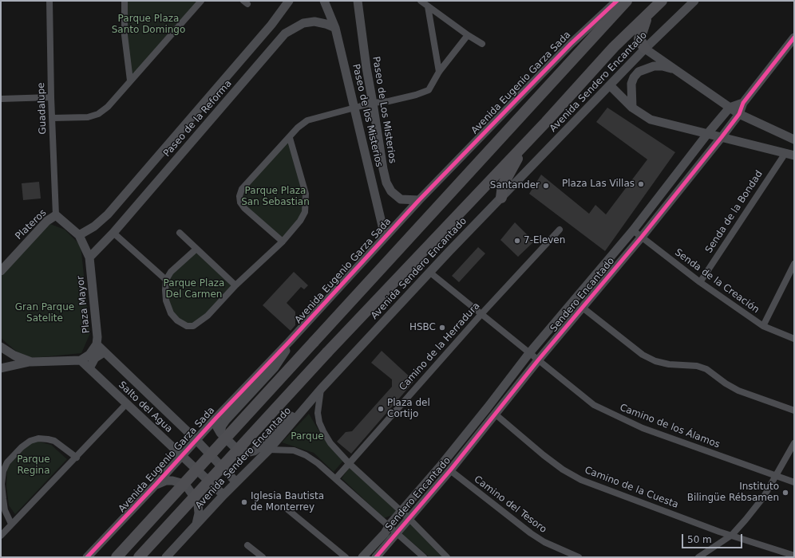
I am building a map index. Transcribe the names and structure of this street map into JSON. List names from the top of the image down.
{
  "streets": {
    "street": [
      "Avenida Sendero Encantado",
      "Avenida Eugenio Garza Sada",
      "Guadalupe",
      "Paseo de Los Misterios",
      "Paseo de los Misterios",
      "Paseo de la Reforma",
      "Senda de la Bondad",
      "Plateros",
      "Senda de la Creación",
      "Sendero Encantado",
      "Plaza Mayor",
      "Camino de la Herradura",
      "Salto del Agua",
      "Camino de los Álamos",
      "Camino de la Cuesta",
      "Camino del Tesoro"
    ]
  },
  "crossings": [
    ["Avenida Sendero Encantado", "Salto del Agua"],
    ["Avenida Sendero Encantado", "Camino de los Álamos"],
    ["Avenida Eugenio Garza Sada", "Paseo de Los Misterios"],
    ["Avenida Eugenio Garza Sada", "Paseo de los Misterios"],
    ["Avenida Eugenio Garza Sada", "Salto del Agua"],
    ["Guadalupe", "Plateros"],
    ["Paseo de los Misterios", "Paseo de la Reforma"],
    ["Paseo de la Reforma", "Plateros"],
    ["Paseo de la Reforma", "Plaza Mayor"],
    ["Senda de la Bondad", "Senda de la Creación"],
    ["Plateros", "Plaza Mayor"],
    ["Senda de la Creación", "Sendero Encantado"],
    ["Sendero Encantado", "Camino de los Álamos"],
    ["Sendero Encantado", "Camino de la Cuesta"],
    ["Sendero Encantado", "Camino del Tesoro"],
    ["Plaza Mayor", "Salto del Agua"],
    ["Camino de la Herradura", "Camino de los Álamos"]
  ],
  "parks": [
    "Parque Plaza Santo Domingo",
    "Parque Plaza San Sebastian",
    "Parque Plaza Del Carmen",
    "Gran Parque Satelite",
    "Parque",
    "Parque Regina"
  ],
  "places": [
    "Plaza Las Villas",
    "Santander",
    "7-Eleven",
    "HSBC",
    "Plaza del Cortijo",
    "Instituto Bilingüe Rébsamen",
    "Iglesia Bautista de Monterrey"
  ],
  "scale_bar": "50 m"
}
